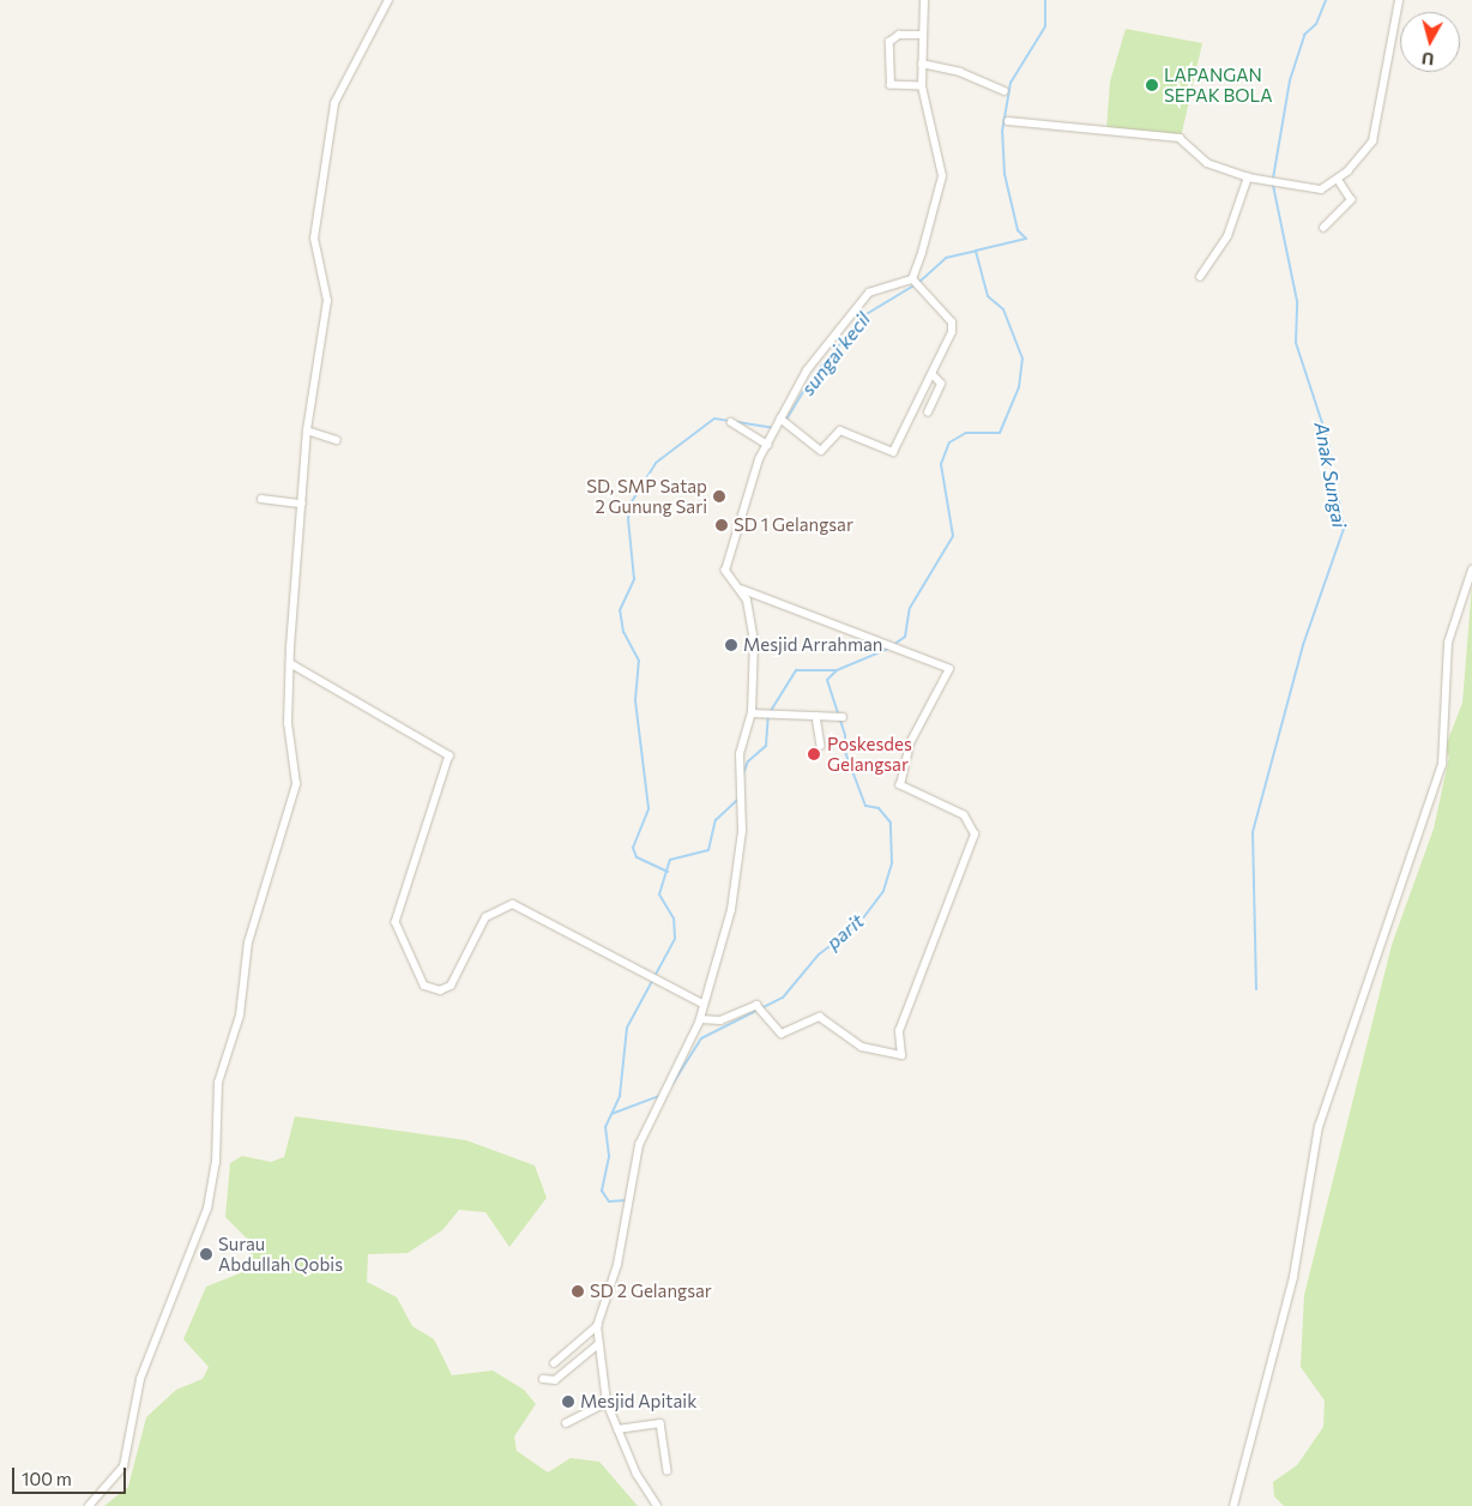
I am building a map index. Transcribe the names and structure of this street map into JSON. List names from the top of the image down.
{
  "water": ["sungai kecil", "Anak Sungai", "parit"],
  "places": [
    "LAPANGAN SEPAK BOLA",
    "SD, SMP Satap 2 Gunung Sari",
    "SD 1 Gelangsar",
    "Mesjid Arrahman",
    "Poskesdes Gelangsar",
    "Surau Abdullah Qobis",
    "SD 2 Gelangsar",
    "Mesjid Apitaik"
  ],
  "scale_bar": "100 m",
  "north": "bottom"
}
